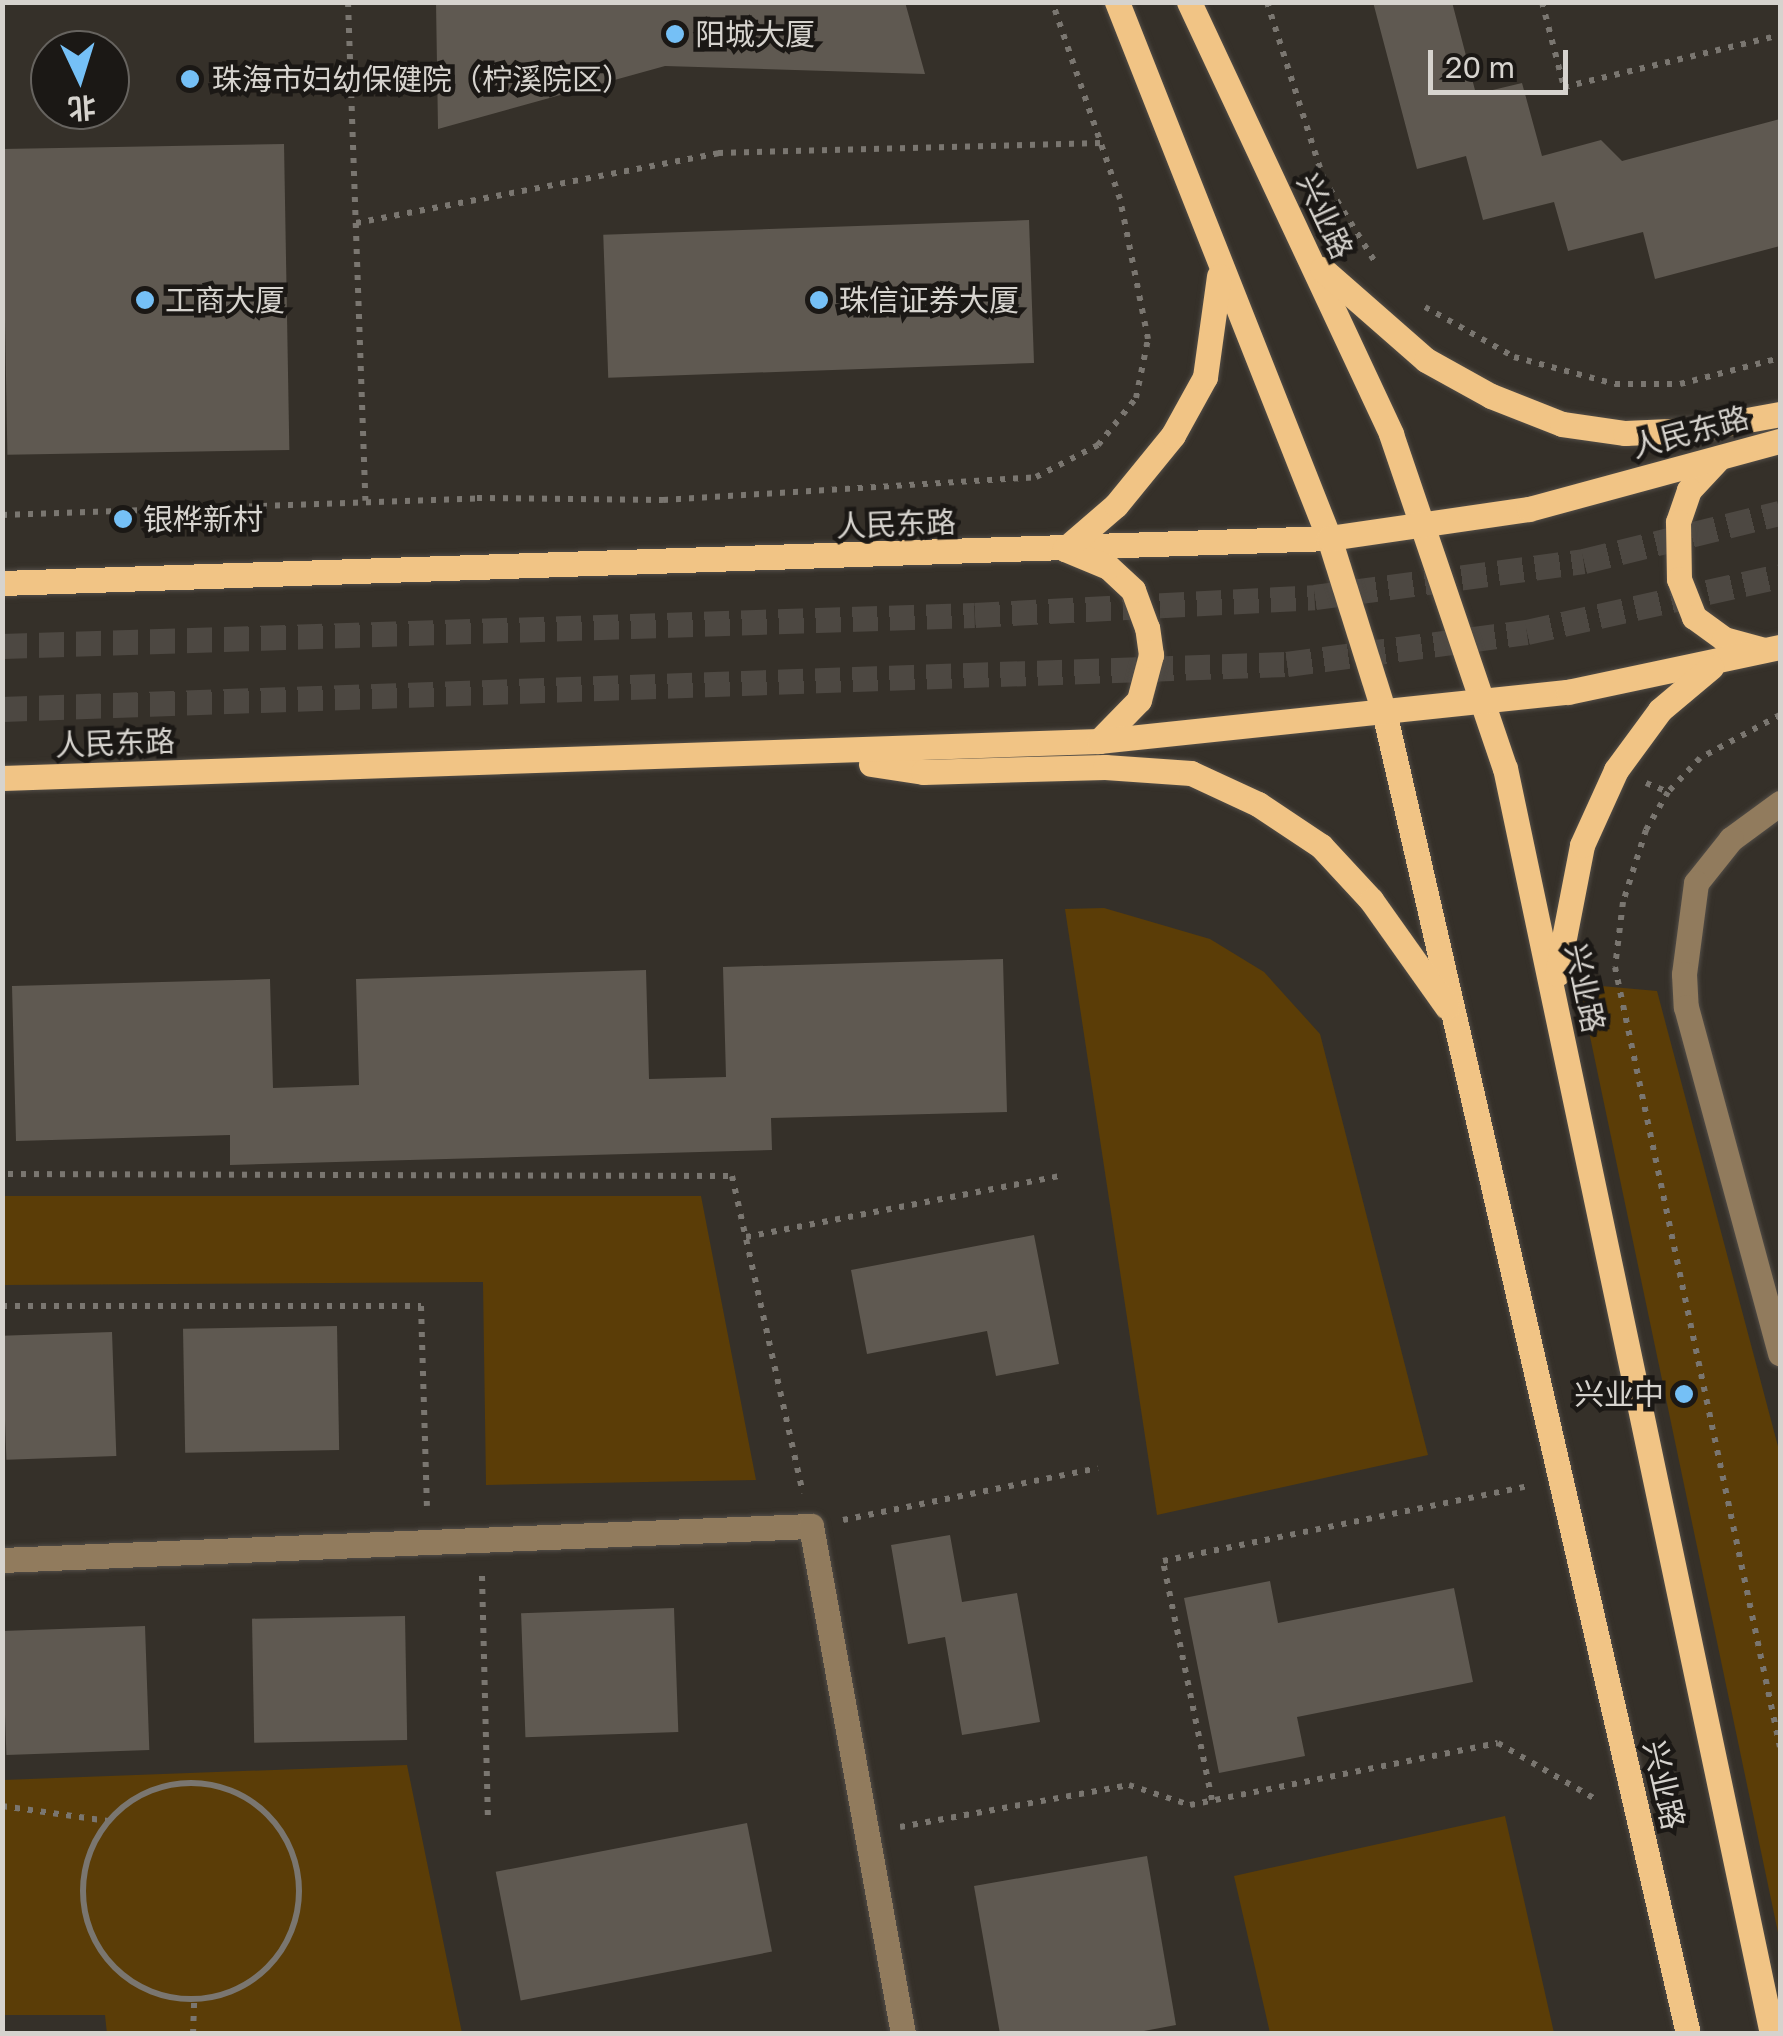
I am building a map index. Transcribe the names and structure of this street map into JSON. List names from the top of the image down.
{
  "streets": {
    "main road": ["兴业路", "人民东路"]
  },
  "crossings": [
    ["兴业路", "人民东路"]
  ],
  "places": [
    "阳城大厦",
    "珠海市妇幼保健院（柠溪院区）",
    "工商大厦",
    "珠信证券大厦",
    "银桦新村",
    "兴业中"
  ],
  "scale_bar": "20 m",
  "north": "bottom"
}
